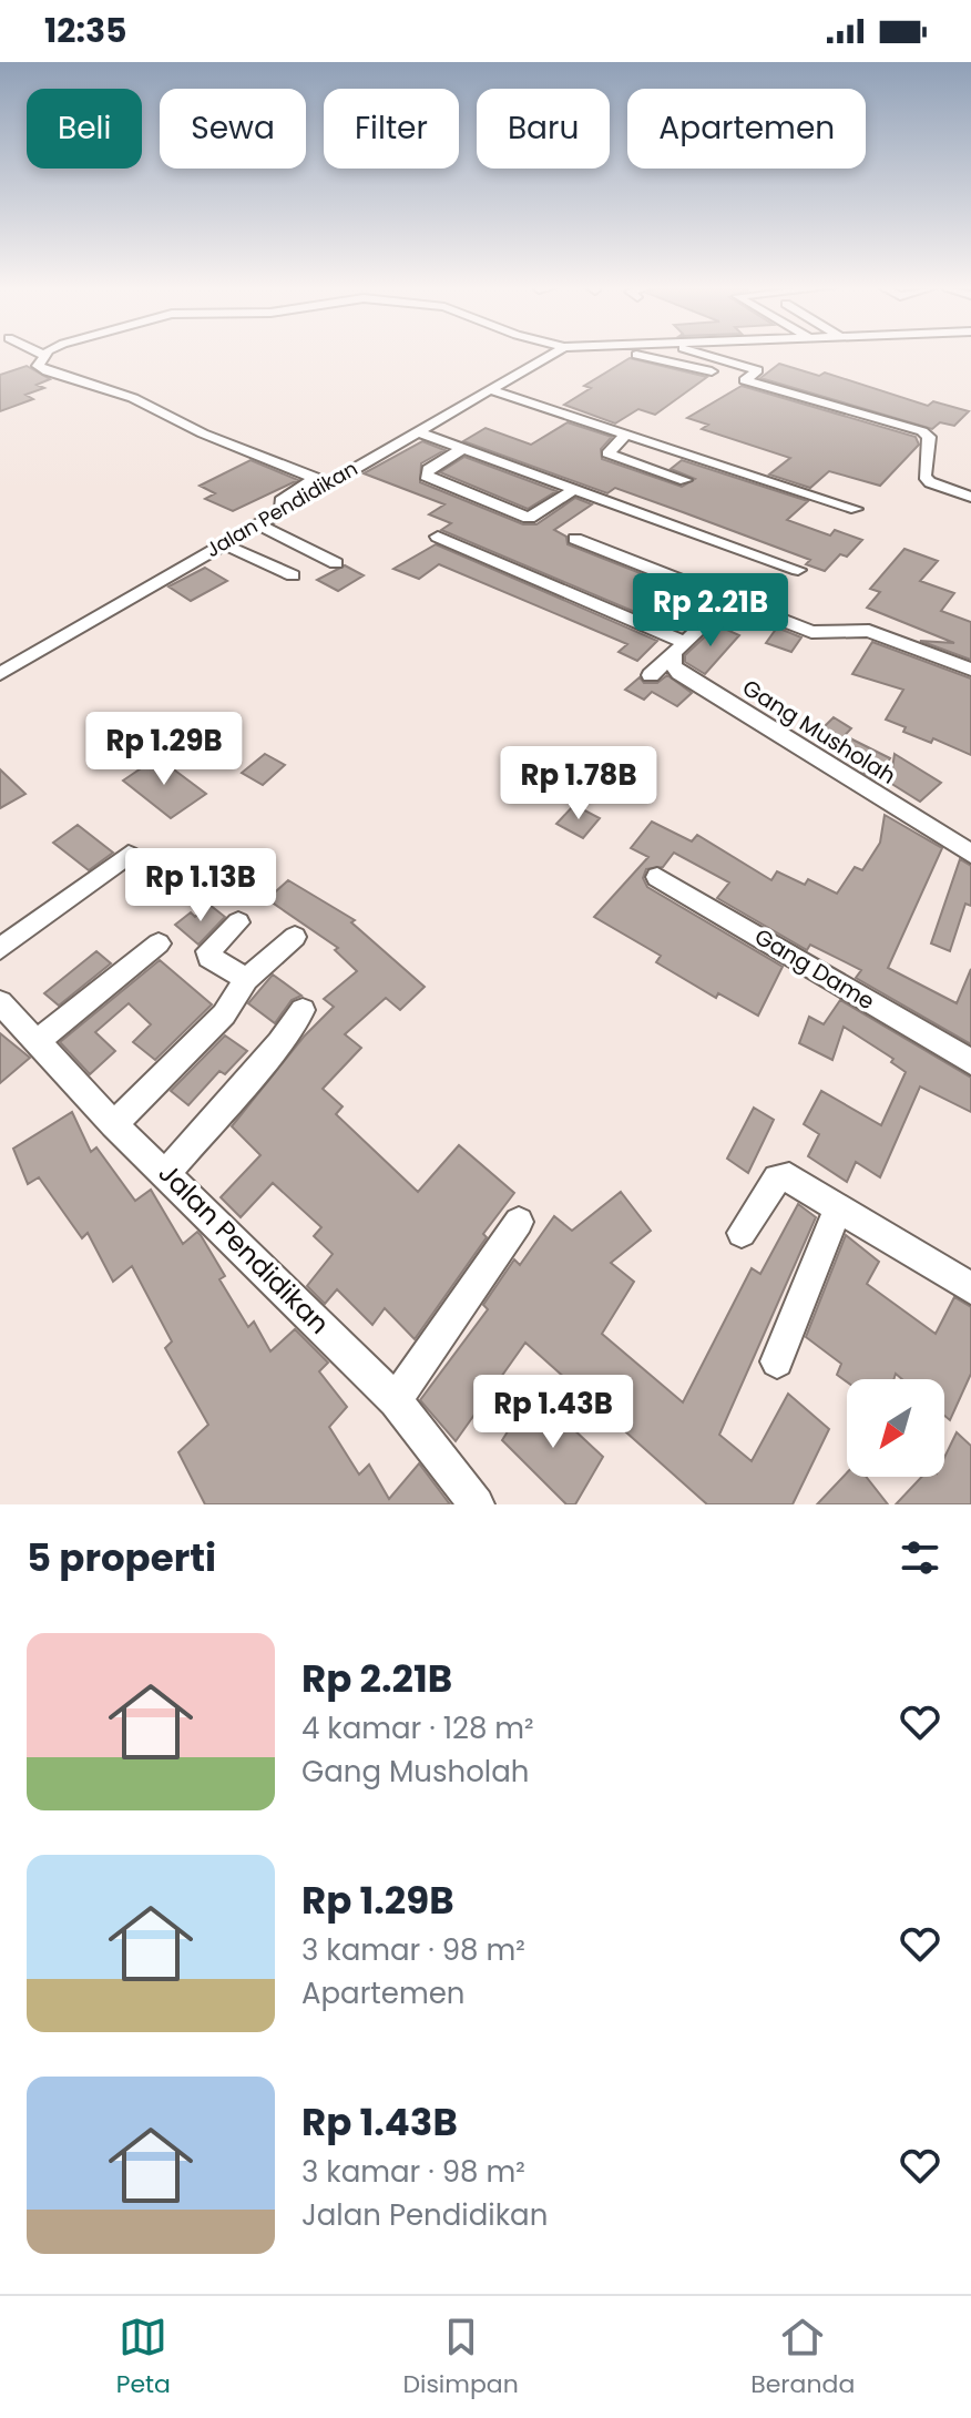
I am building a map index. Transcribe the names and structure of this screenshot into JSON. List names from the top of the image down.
{
  "streets": {
    "street": ["Jalan Pendidikan", "Gang Musholah", "Gang Dame"]
  },
  "north": "bottom left",
  "page": {
    "status": "12:35",
    "chip": [
      "Beli",
      "Sewa",
      "Filter",
      "Baru",
      "Apartemen"
    ],
    "price": [
      "Rp 2.21B",
      "Rp 1.29B",
      "Rp 1.78B",
      "Rp 1.13B",
      "Rp 1.43B"
    ],
    "heading": "5 properti",
    "list": [
      {
        "name": "Rp 2.21B",
        "note": "4 kamar · 128 m² · Gang Musholah"
      },
      {
        "name": "Rp 1.29B",
        "note": "3 kamar · 98 m² · Apartemen"
      },
      {
        "name": "Rp 1.43B",
        "note": "3 kamar · 98 m² · Jalan Pendidikan"
      }
    ],
    "tabs": ["Peta", "Disimpan", "Beranda"]
  }
}
